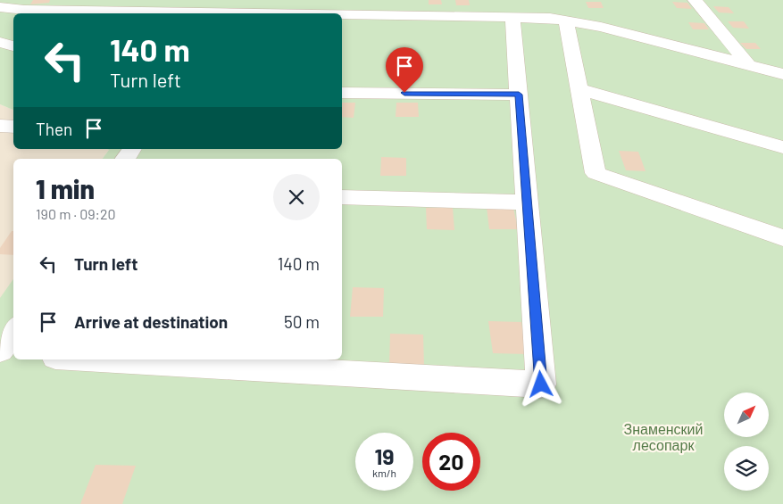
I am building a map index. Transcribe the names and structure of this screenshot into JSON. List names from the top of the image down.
{
  "parks": ["Знаменский лесопарк"],
  "north": "top right",
  "page": {
    "turn": ["140 m", "Turn left"],
    "then": "Then",
    "heading": ["1 min", "190 m · 09:20"],
    "list": [
      {
        "name": "Turn left",
        "value": "140 m"
      },
      {
        "name": "Arrive at destination",
        "value": "50 m"
      }
    ],
    "speed": "19 km/h",
    "limit": "20"
  }
}
